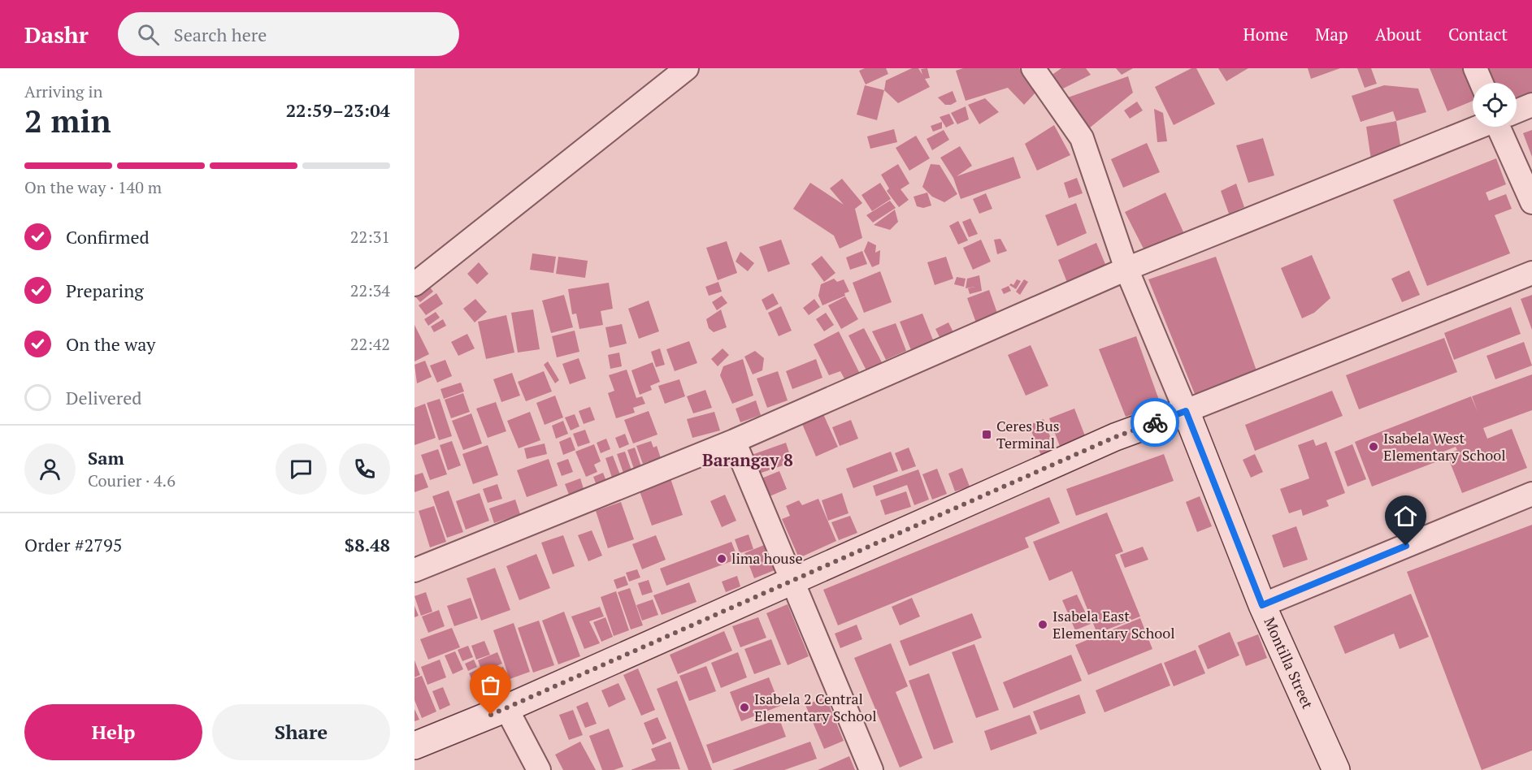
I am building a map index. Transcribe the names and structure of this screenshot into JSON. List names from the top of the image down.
{
  "streets": {
    "main road": ["Montilla Street"]
  },
  "districts": ["Barangay 8"],
  "places": {
    "transit": ["Ceres Bus Terminal"],
    "other": [
      "Isabela West Elementary School",
      "lima house",
      "Isabela East Elementary School",
      "Isabela 2 Central Elementary School"
    ]
  },
  "page": {
    "header": "Dashr",
    "search": "Search here",
    "nav": [
      "Home",
      "Map",
      "About",
      "Contact"
    ],
    "heading": ["2 min", "Arriving in", "22:59–23:04"],
    "panel": [
      "Sam",
      "Courier · 4.6",
      "Order #2795",
      "$8.48"
    ],
    "bar": "On the way · 140 m",
    "list": [
      ["Confirmed", "22:31"],
      ["Preparing", "22:34"],
      ["On the way", "22:42"],
      "Delivered"
    ],
    "buttons": ["Help", "Share"]
  }
}
